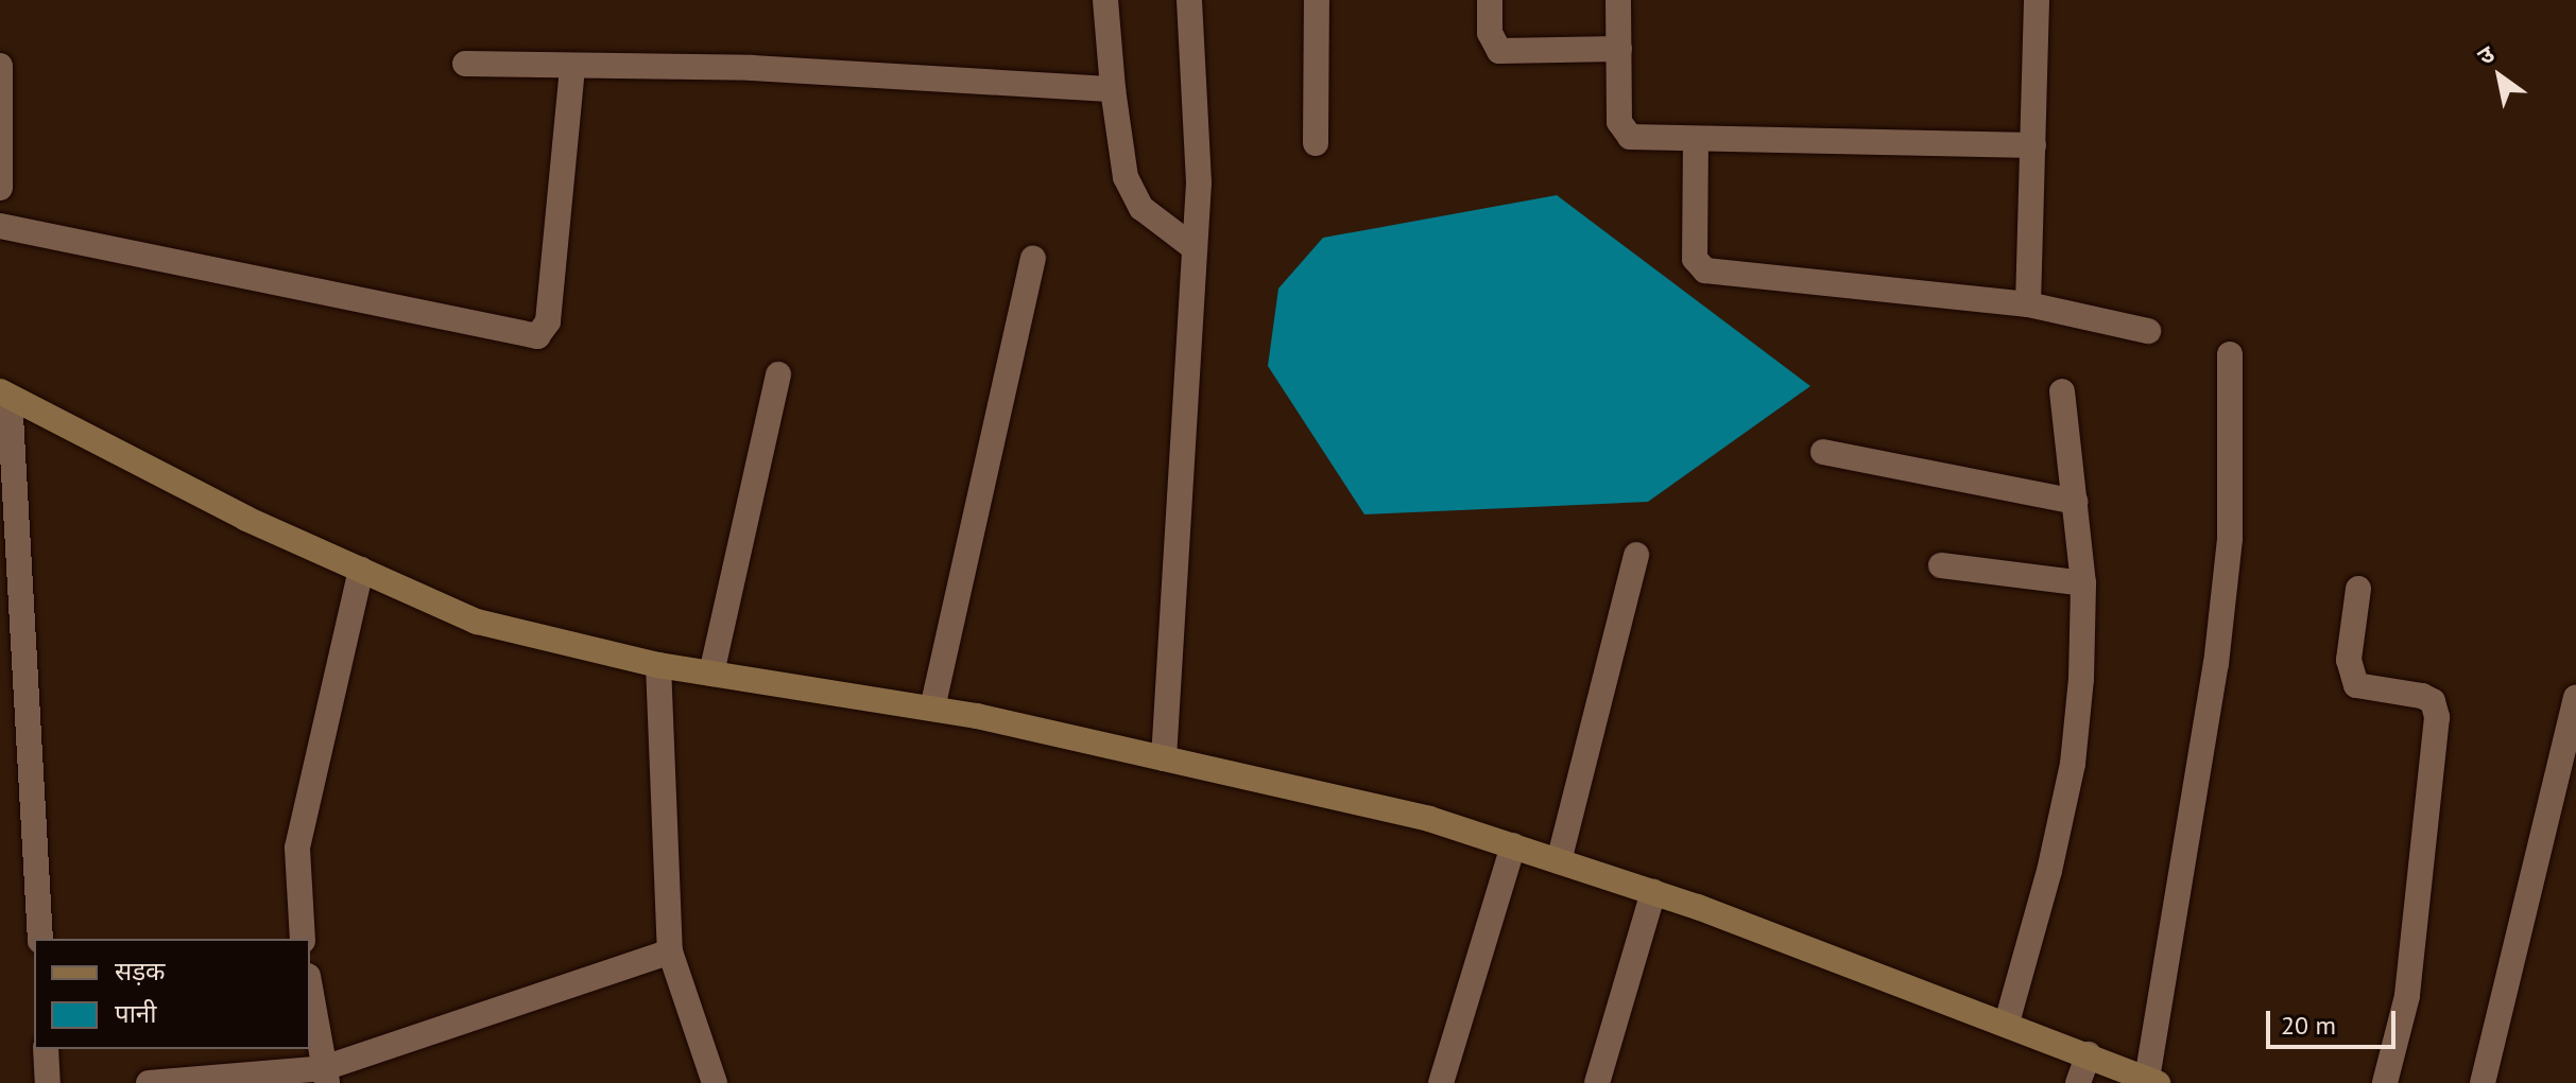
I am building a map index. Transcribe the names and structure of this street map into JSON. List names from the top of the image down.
{
  "legend": ["सड़क", "पानी"],
  "scale_bar": "20 m",
  "north": "top left"
}
